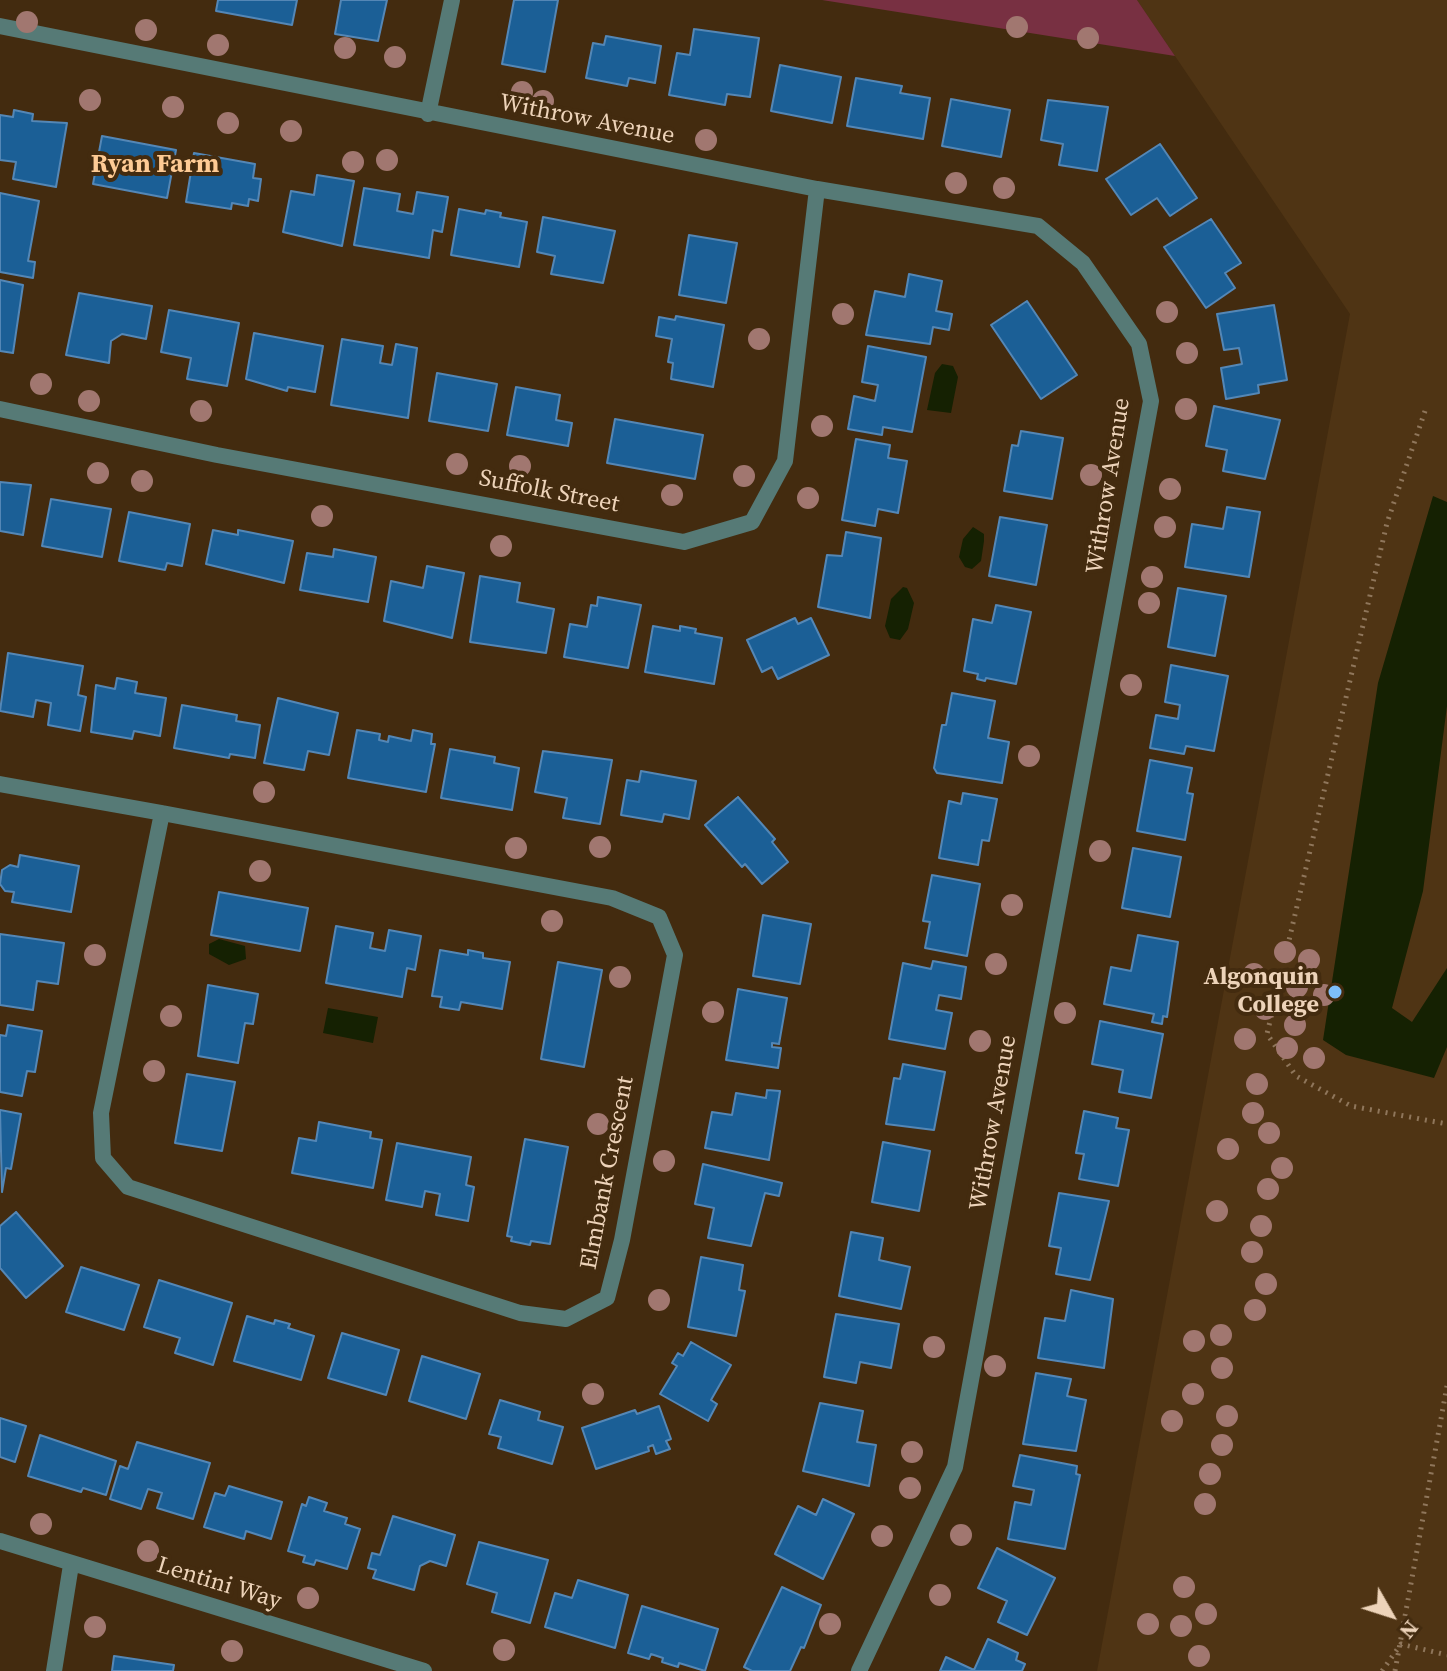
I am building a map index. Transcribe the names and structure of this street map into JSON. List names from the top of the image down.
{
  "streets": {
    "street": [
      "Withrow Avenue",
      "Suffolk Street",
      "Elmbank Crescent",
      "Lentini Way"
    ]
  },
  "crossings": [
    ["Withrow Avenue", "Suffolk Street"]
  ],
  "districts": ["Ryan Farm"],
  "places": ["Algonquin College"],
  "north": "bottom right"
}
